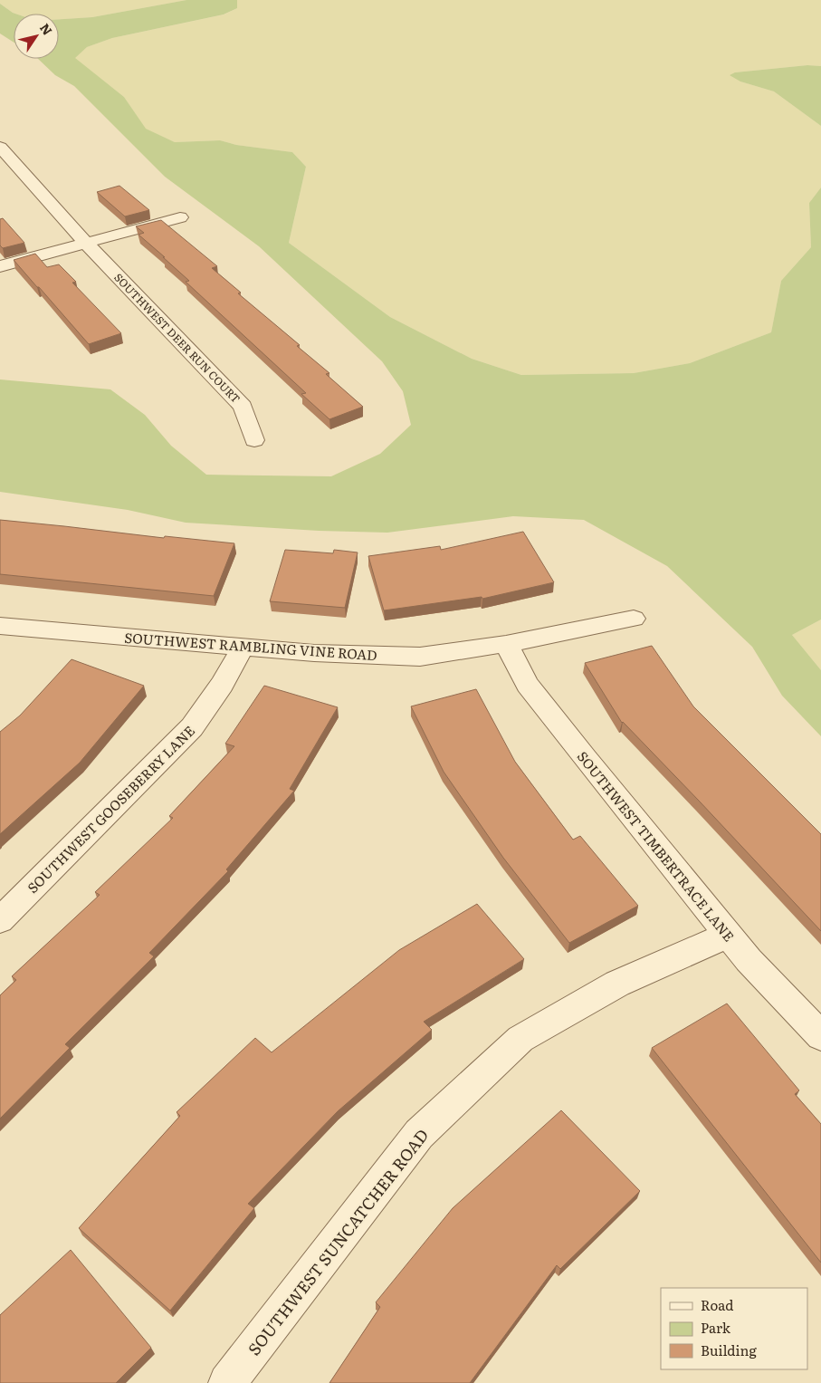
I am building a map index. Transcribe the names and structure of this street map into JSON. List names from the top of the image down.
{
  "streets": {
    "street": [
      "SOUTHWEST DEER RUN COURT",
      "SOUTHWEST RAMBLING VINE ROAD",
      "SOUTHWEST GOOSEBERRY LANE",
      "SOUTHWEST TIMBERTRACE LANE",
      "SOUTHWEST SUNCATCHER ROAD"
    ]
  },
  "crossings": [
    ["SOUTHWEST RAMBLING VINE ROAD", "SOUTHWEST GOOSEBERRY LANE"],
    ["SOUTHWEST RAMBLING VINE ROAD", "SOUTHWEST TIMBERTRACE LANE"],
    ["SOUTHWEST TIMBERTRACE LANE", "SOUTHWEST SUNCATCHER ROAD"]
  ],
  "legend": ["Road", "Park", "Building"],
  "north": "top right"
}
